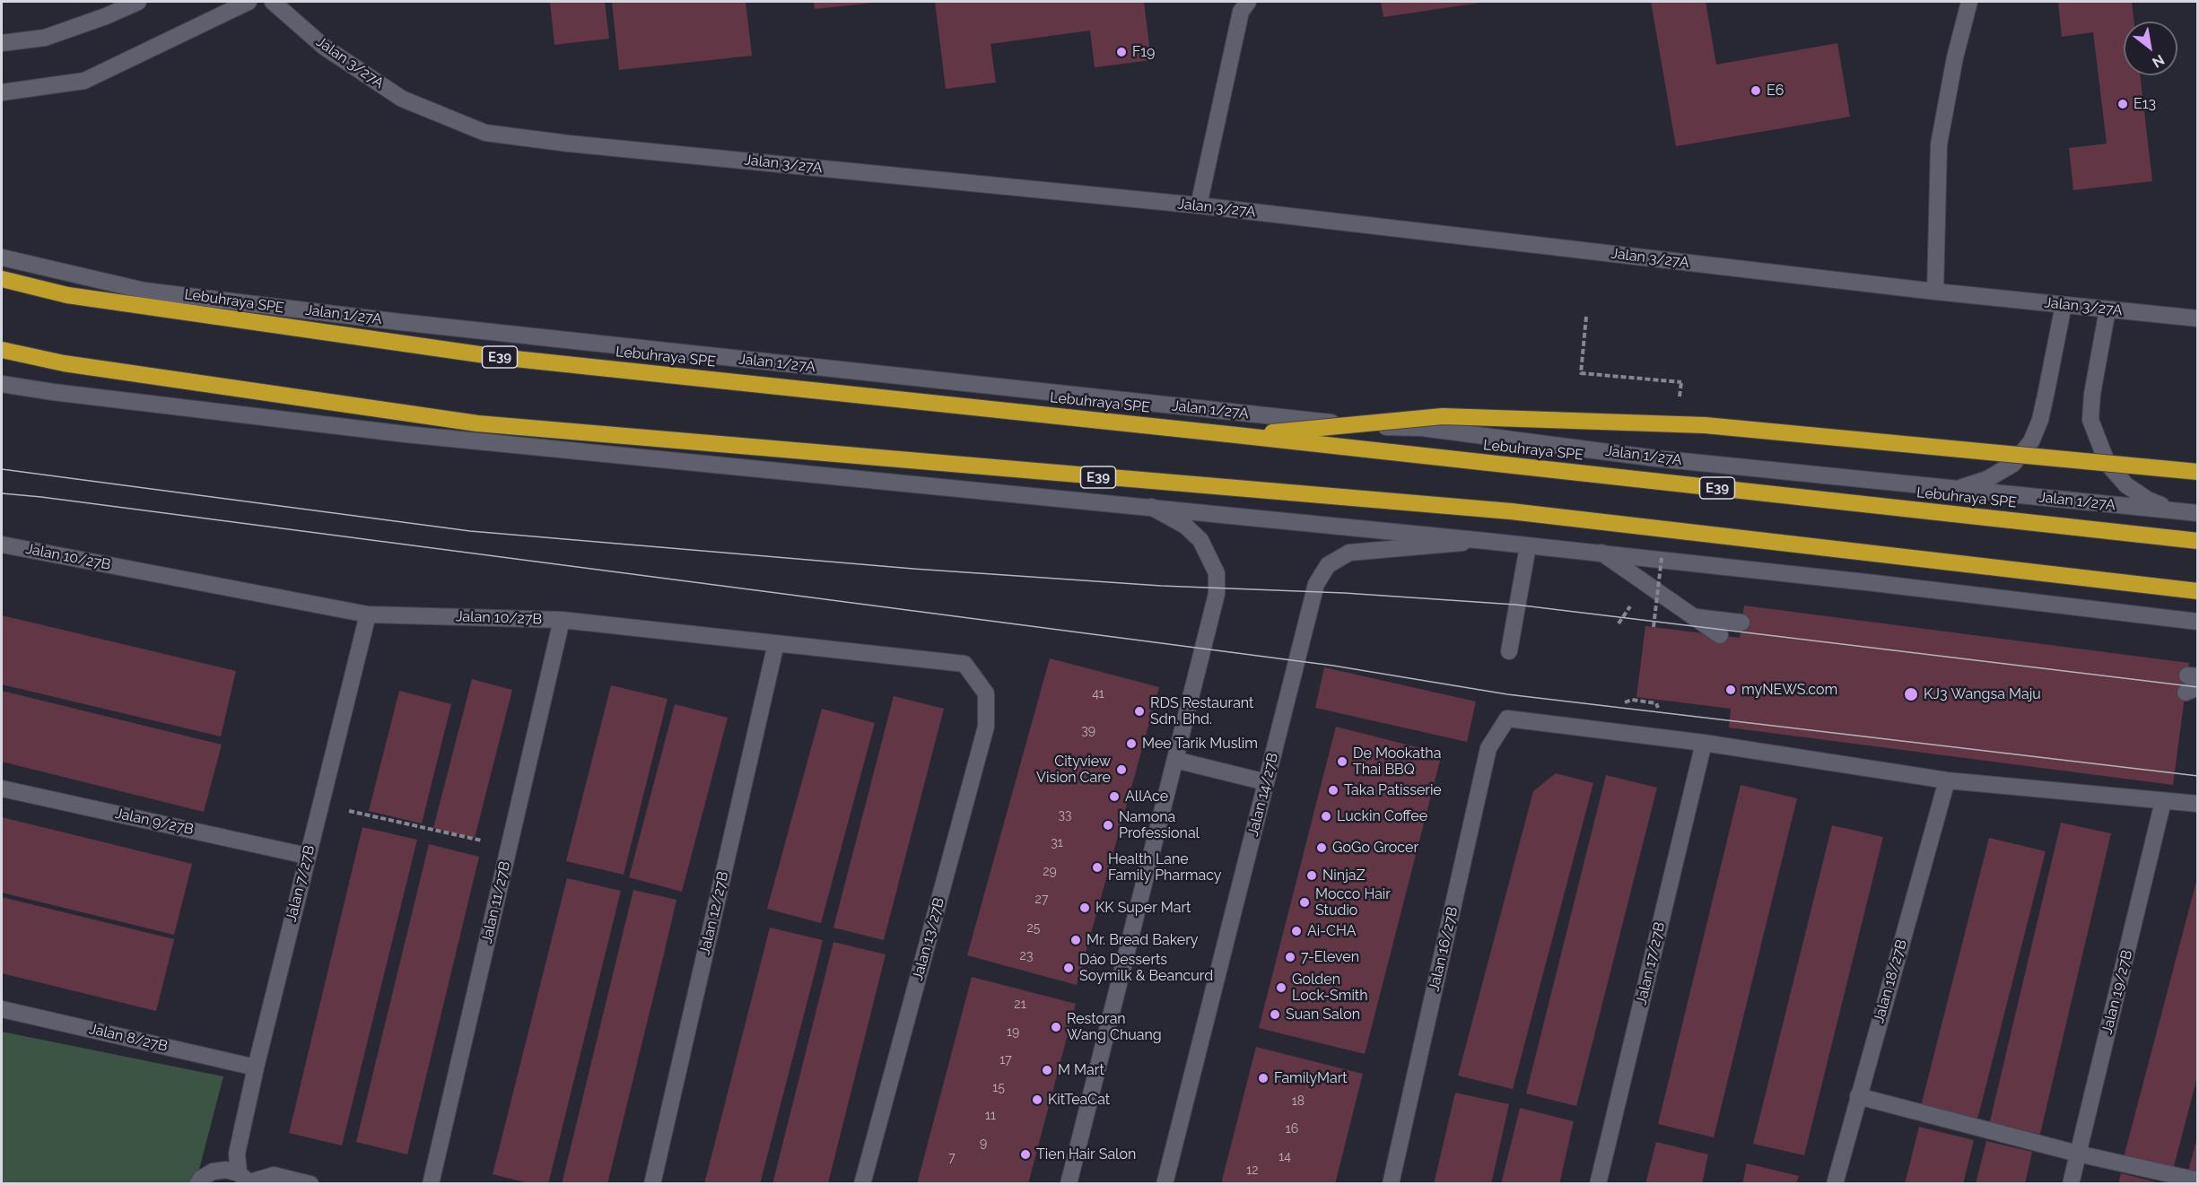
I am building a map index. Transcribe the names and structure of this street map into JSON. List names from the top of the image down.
{
  "streets": {
    "highway": ["Lebuhraya SPE", "E39"],
    "street": [
      "Jalan 3/27A",
      "Jalan 1/27A",
      "Jalan 10/27B",
      "Jalan 14/27B",
      "Jalan 9/27B",
      "Jalan 7/27B",
      "Jalan 11/27B",
      "Jalan 12/27B",
      "Jalan 13/27B",
      "Jalan 16/27B",
      "Jalan 17/27B",
      "Jalan 18/27B",
      "Jalan 19/27B",
      "Jalan 8/27B"
    ]
  },
  "crossings": [
    ["Jalan 10/27B", "Jalan 7/27B"],
    ["Jalan 10/27B", "Jalan 11/27B"],
    ["Jalan 10/27B", "Jalan 12/27B"],
    ["Jalan 10/27B", "Jalan 13/27B"],
    ["Jalan 9/27B", "Jalan 7/27B"],
    ["Jalan 7/27B", "Jalan 8/27B"],
    ["Jalan 16/27B", "Jalan 17/27B"]
  ],
  "places": [
    "F19",
    "E6",
    "E13",
    "myNEWS.com",
    "KJ3 Wangsa Maju",
    "RDS Restaurant Sdn. Bhd.",
    "Mee Tarik Muslim",
    "De Mookatha Thai BBQ",
    "Cityview Vision Care",
    "Taka Patisserie",
    "AllAce",
    "Luckin Coffee",
    "Namona Professional",
    "GoGo Grocer",
    "Health Lane Family Pharmacy",
    "NinjaZ",
    "Mocco Hair Studio",
    "KK Super Mart",
    "Ai-CHA",
    "Mr. Bread Bakery",
    "7-Eleven",
    "Dáo Desserts Soymilk & Beancurd",
    "Golden Lock-Smith",
    "Suan Salon",
    "Restoran Wang Chuang",
    "M Mart",
    "FamilyMart",
    "KitTeaCat",
    "Tien Hair Salon"
  ],
  "house_numbers": [
    "41",
    "39",
    "33",
    "31",
    "29",
    "27",
    "25",
    "23",
    "21",
    "19",
    "17",
    "15",
    "18",
    "11",
    "16",
    "9",
    "14",
    "7",
    "12"
  ],
  "north": "bottom right"
}
